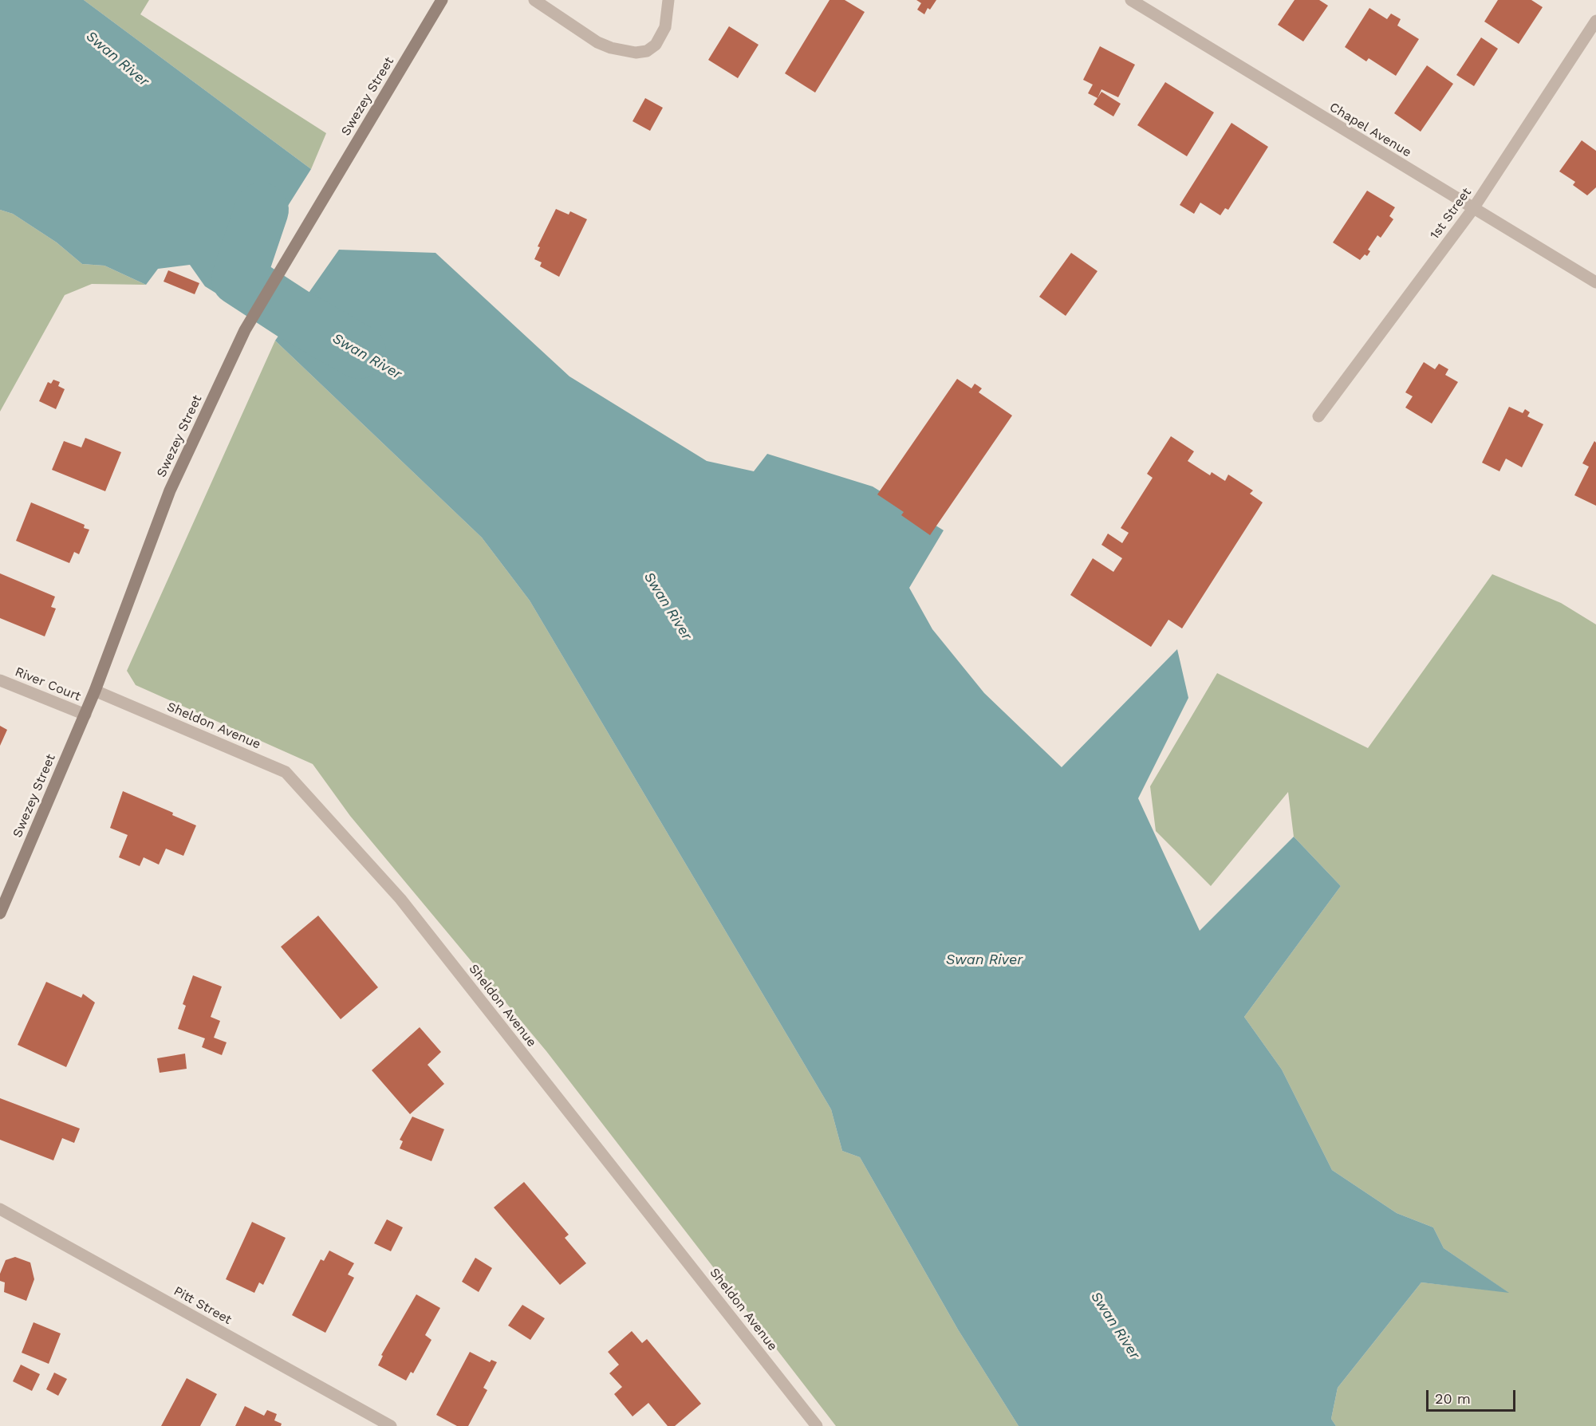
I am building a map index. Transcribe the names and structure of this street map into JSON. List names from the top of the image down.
{
  "streets": {
    "street": [
      "Swezey Street",
      "Chapel Avenue",
      "1st Street",
      "River Court",
      "Sheldon Avenue",
      "Pitt Street"
    ]
  },
  "crossings": [
    ["Swezey Street", "River Court"],
    ["Swezey Street", "Sheldon Avenue"],
    ["Chapel Avenue", "1st Street"]
  ],
  "water": ["Swan River"],
  "scale_bar": "20 m"
}
